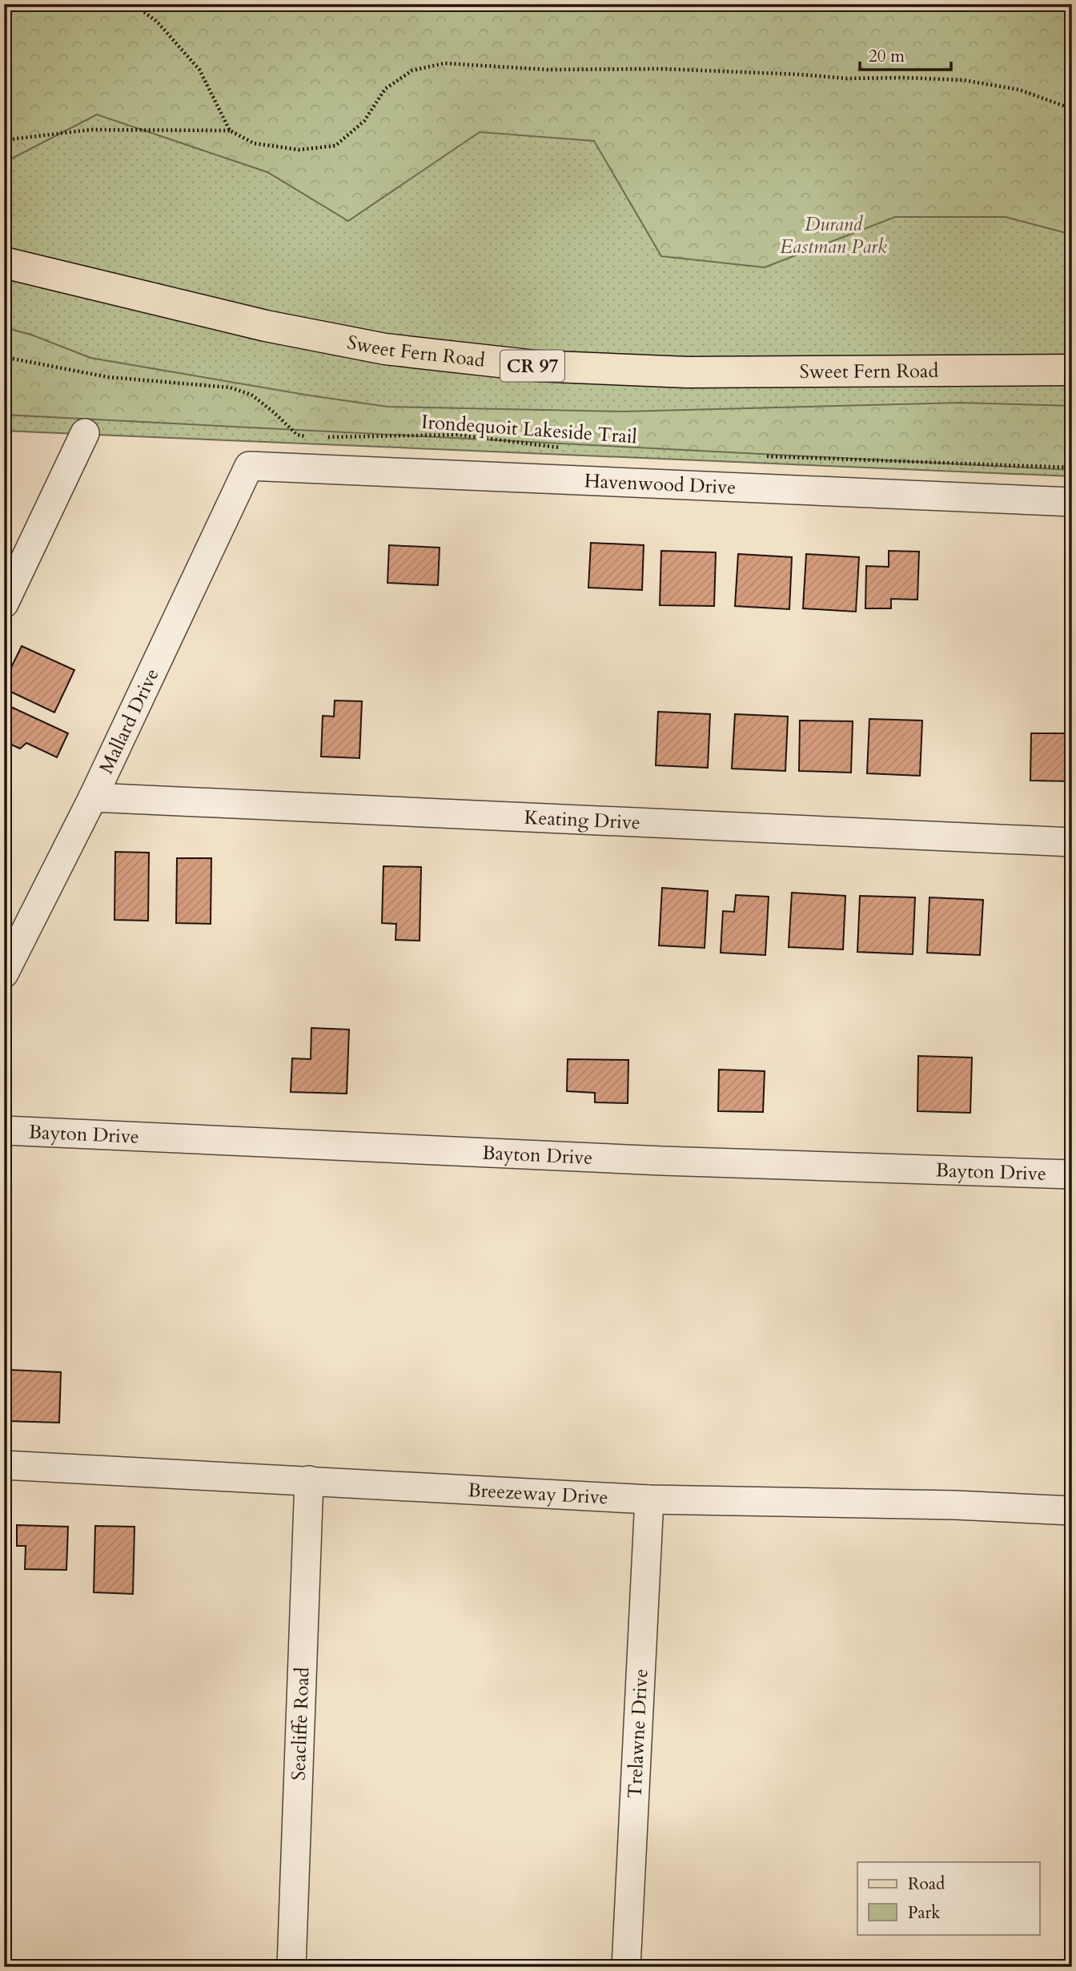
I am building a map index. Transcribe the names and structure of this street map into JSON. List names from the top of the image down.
{
  "streets": {
    "main road": ["Sweet Fern Road", "CR 97"],
    "street": [
      "Havenwood Drive",
      "Mallard Drive",
      "Keating Drive",
      "Bayton Drive",
      "Breezeway Drive",
      "Seacliffe Road",
      "Trelawne Drive"
    ],
    "path": ["Irondequoit Lakeside Trail"]
  },
  "crossings": [
    ["Havenwood Drive", "Mallard Drive"],
    ["Mallard Drive", "Keating Drive"],
    ["Breezeway Drive", "Seacliffe Road"],
    ["Breezeway Drive", "Trelawne Drive"]
  ],
  "parks": ["Durand Eastman Park"],
  "legend": ["Road", "Park"],
  "scale_bar": "20 m"
}
